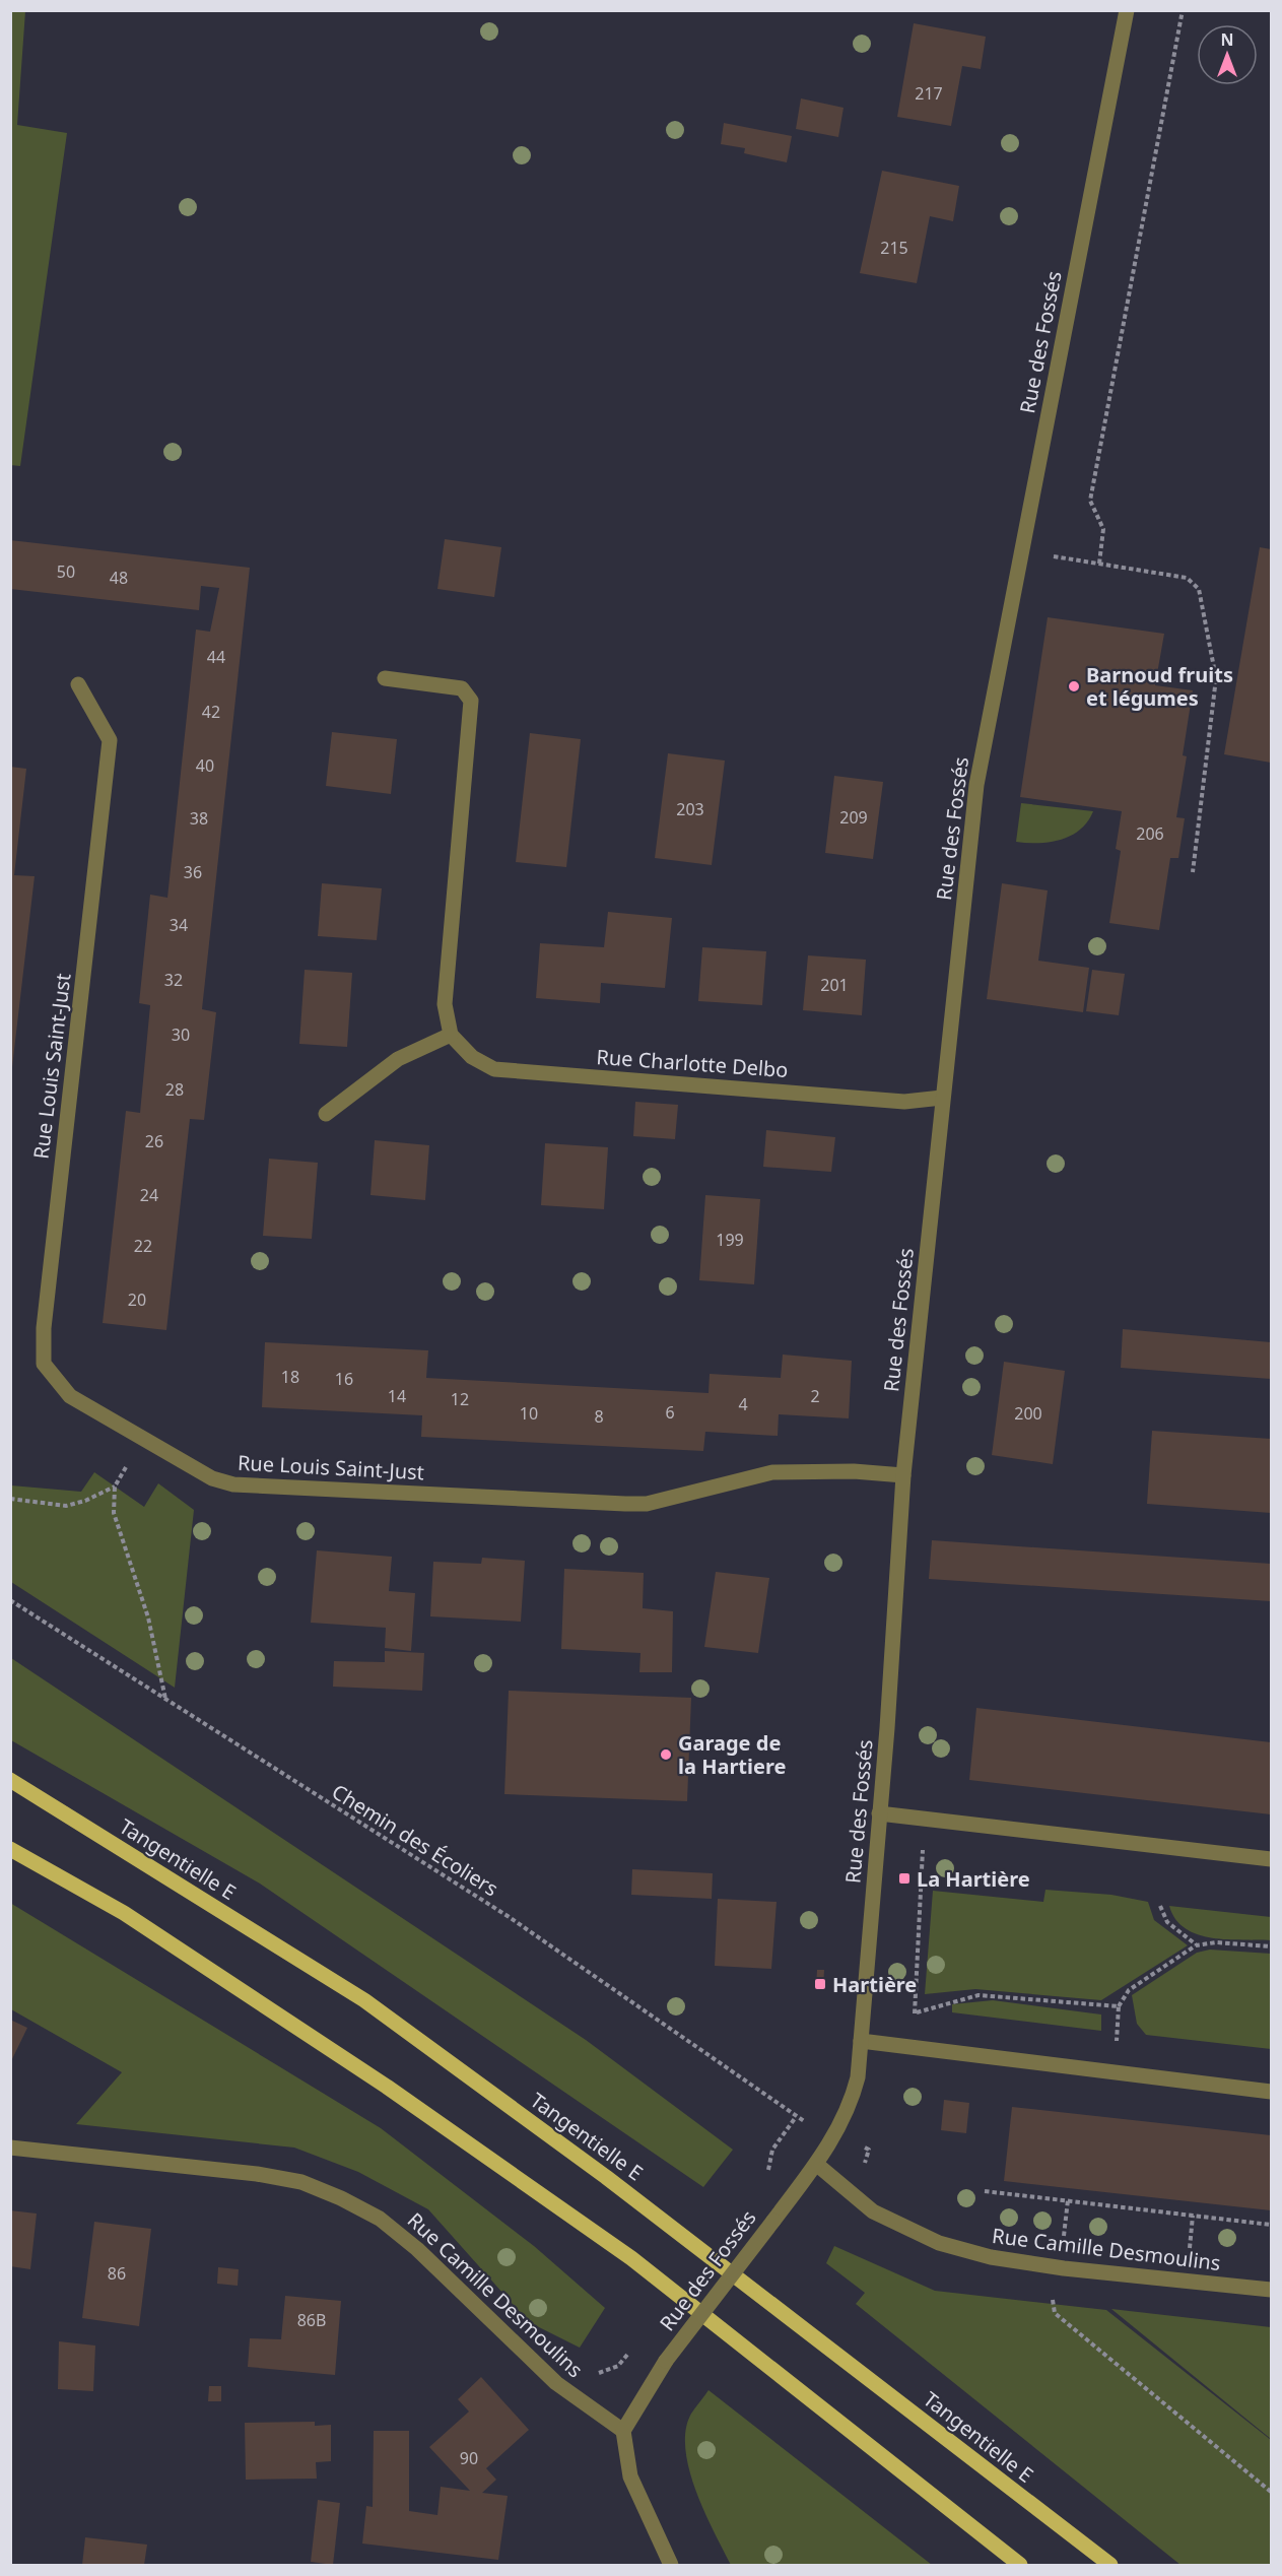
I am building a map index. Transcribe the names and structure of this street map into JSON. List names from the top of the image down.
{
  "streets": {
    "main road": ["Tangentielle E"],
    "street": [
      "Rue des Fossés",
      "Rue Charlotte Delbo",
      "Rue Louis Saint-Just",
      "Rue Camille Desmoulins"
    ],
    "path": ["Chemin des Écoliers"]
  },
  "crossings": [
    ["Rue des Fossés", "Rue Charlotte Delbo"],
    ["Rue des Fossés", "Rue Louis Saint-Just"],
    ["Rue des Fossés", "Rue Camille Desmoulins"]
  ],
  "places": {
    "other": ["Barnoud fruits et légumes", "Garage de la Hartiere"],
    "transit": ["La Hartière", "Hartière"]
  },
  "house_numbers": [
    "217",
    "215",
    "50",
    "48",
    "44",
    "42",
    "40",
    "203",
    "209",
    "38",
    "206",
    "36",
    "34",
    "32",
    "201",
    "30",
    "28",
    "26",
    "24",
    "199",
    "22",
    "20",
    "18",
    "16",
    "14",
    "2",
    "12",
    "4",
    "6",
    "10",
    "200",
    "8",
    "86",
    "86B",
    "90"
  ],
  "north": "top"
}
